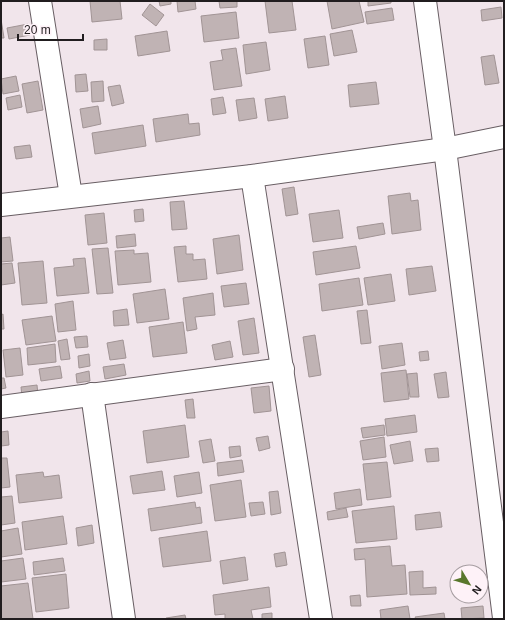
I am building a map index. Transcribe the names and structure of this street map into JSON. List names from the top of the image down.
{
  "scale_bar": "20 m",
  "north": "bottom right"
}
